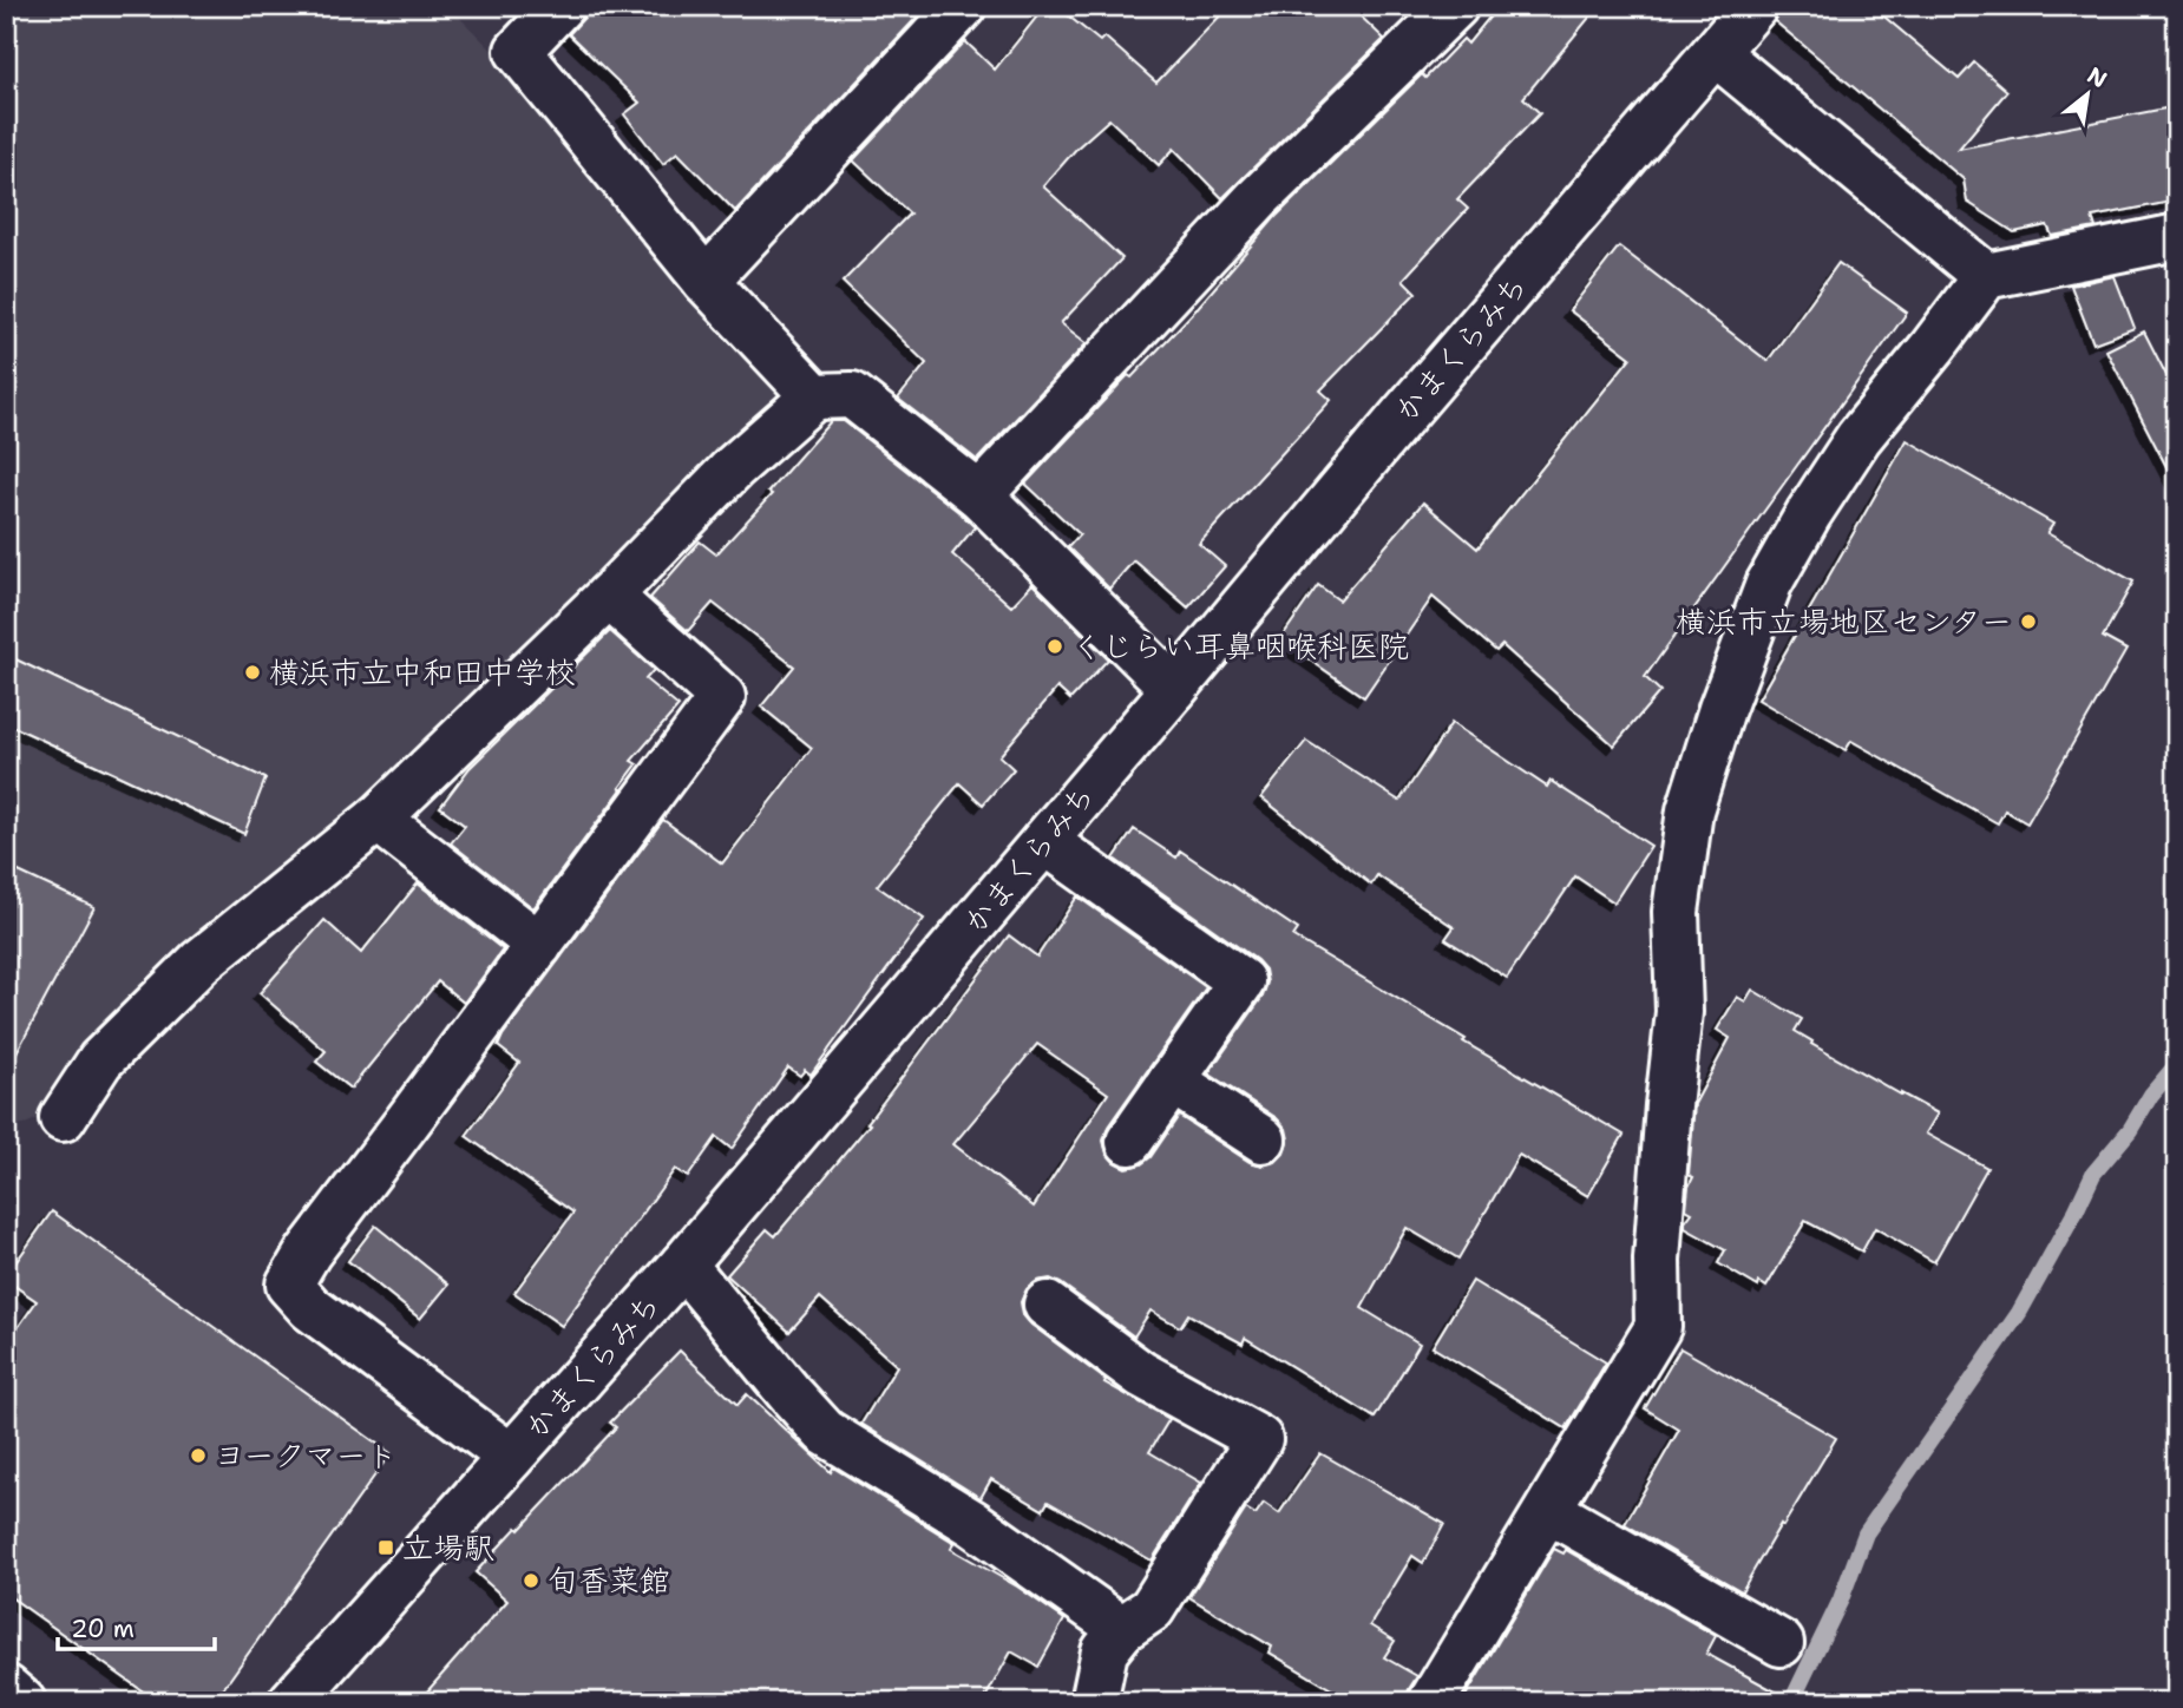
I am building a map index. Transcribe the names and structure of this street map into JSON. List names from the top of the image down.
{
  "streets": {
    "street": ["かまくらみち"]
  },
  "places": {
    "other": [
      "横浜市立場地区センター",
      "くじらい耳鼻咽喉科医院",
      "横浜市立中和田中学校",
      "ヨークマート",
      "旬香菜館"
    ],
    "transit": ["立場駅"]
  },
  "scale_bar": "20 m",
  "north": "top right"
}
